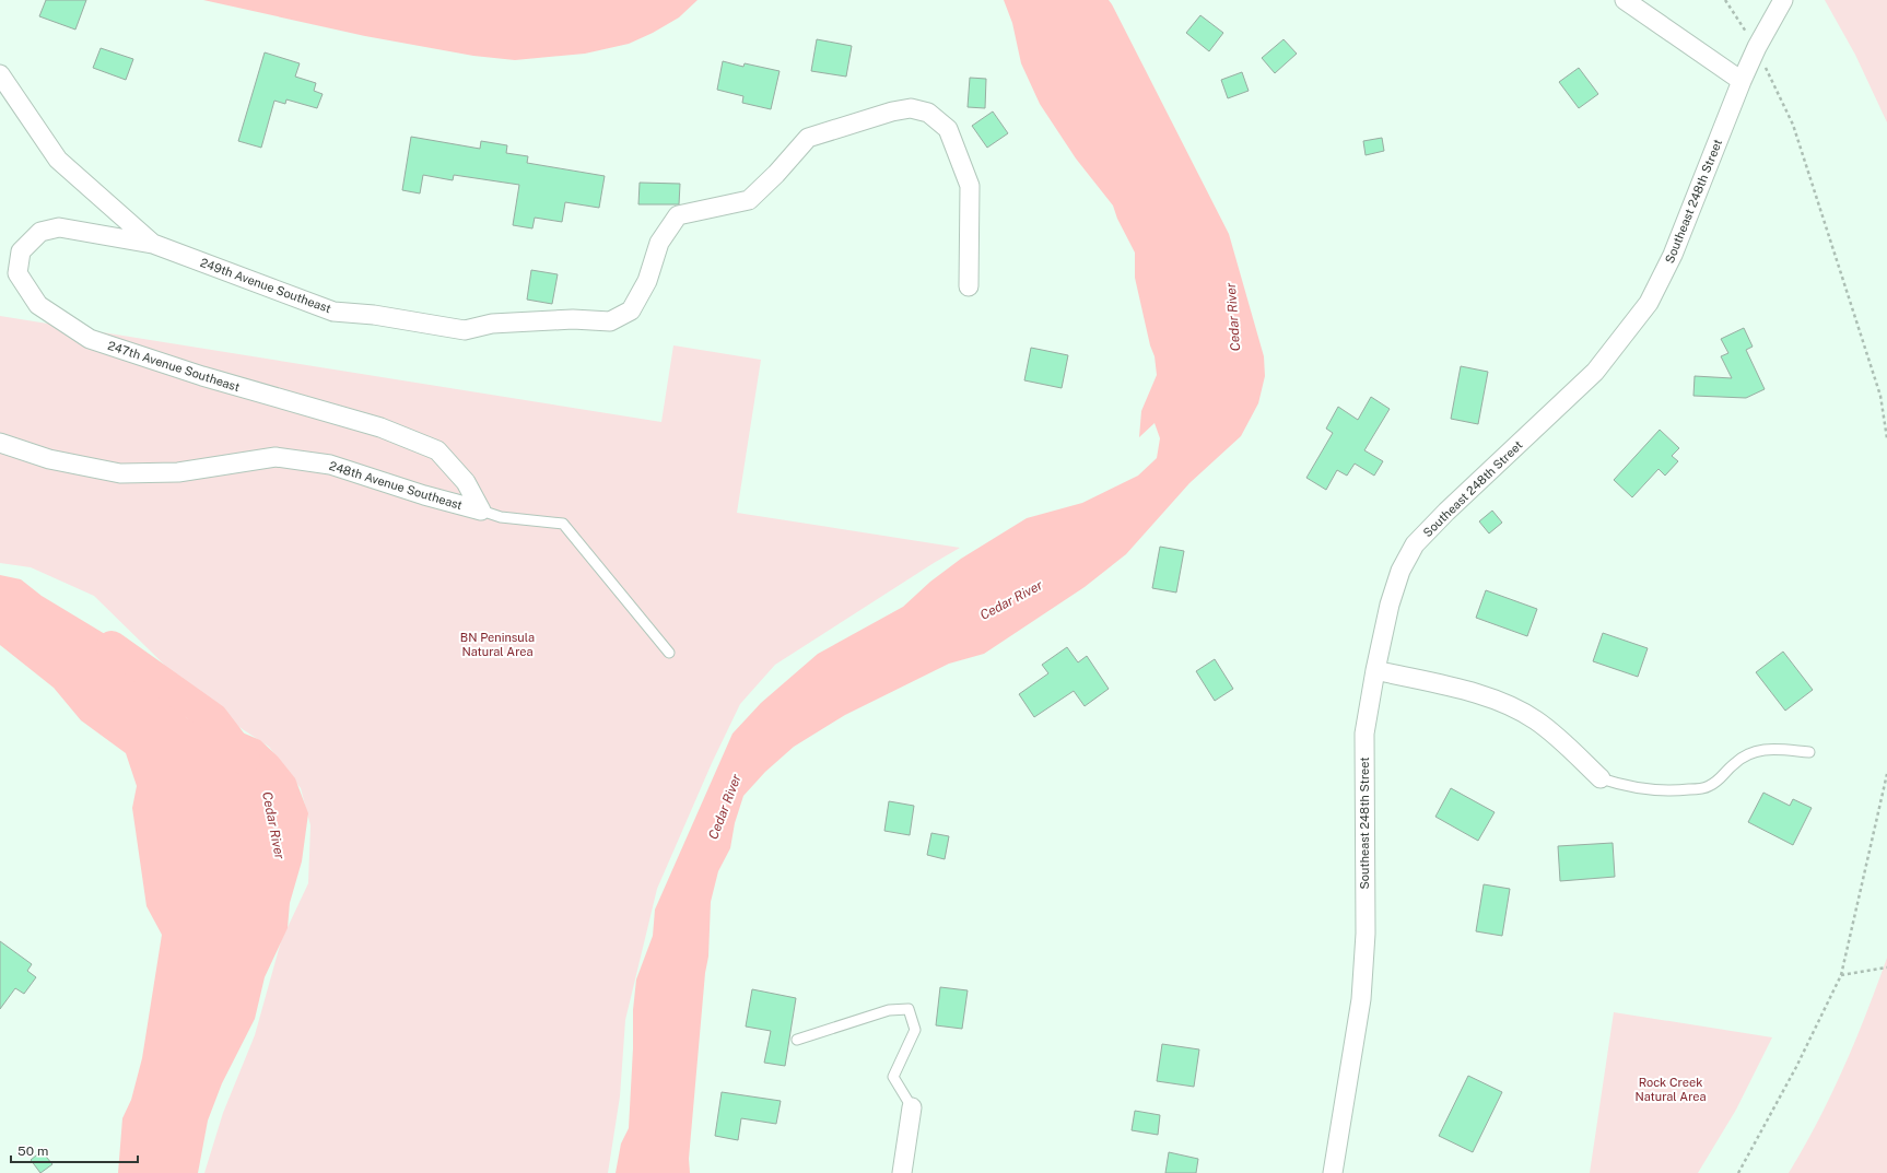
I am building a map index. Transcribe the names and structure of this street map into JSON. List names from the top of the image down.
{
  "streets": {
    "street": [
      "Southeast 248th Street",
      "249th Avenue Southeast",
      "247th Avenue Southeast",
      "248th Avenue Southeast"
    ]
  },
  "crossings": [
    ["249th Avenue Southeast", "247th Avenue Southeast"],
    ["247th Avenue Southeast", "248th Avenue Southeast"]
  ],
  "water": ["Cedar River"],
  "parks": ["BN Peninsula Natural Area", "Rock Creek Natural Area"],
  "scale_bar": "50 m"
}
